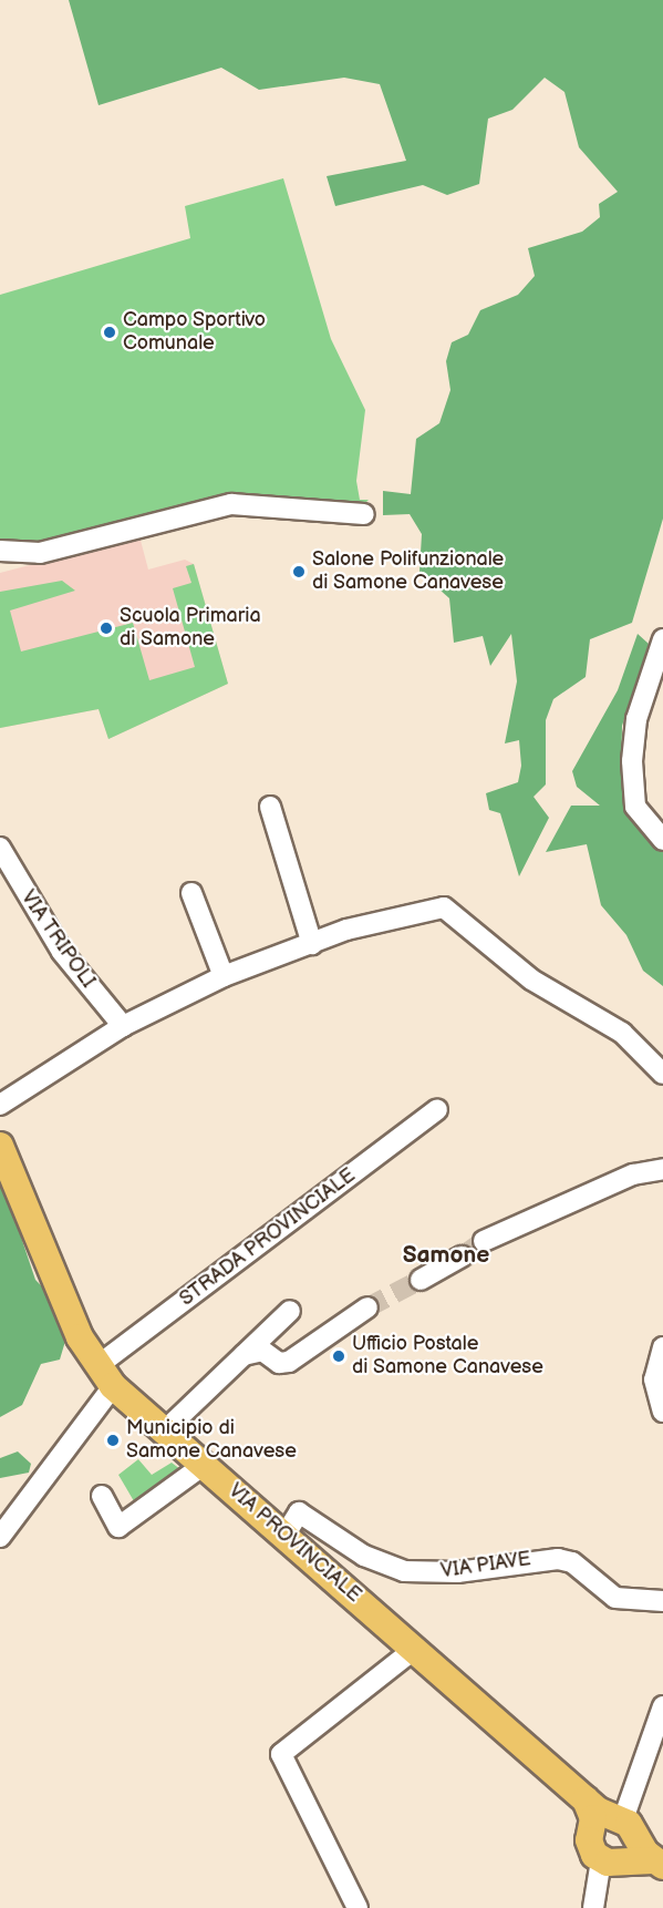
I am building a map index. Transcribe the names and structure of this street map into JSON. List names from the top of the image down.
{
  "streets": {
    "main road": ["VIA PROVINCIALE"],
    "street": ["VIA TRIPOLI", "STRADA PROVINCIALE", "VIA PIAVE"]
  },
  "crossings": [
    ["STRADA PROVINCIALE", "VIA PROVINCIALE"],
    ["VIA PROVINCIALE", "VIA PIAVE"]
  ],
  "districts": ["Samone"],
  "places": [
    "Campo Sportivo Comunale",
    "Salone Polifunzionale di Samone Canavese",
    "Scuola Primaria di Samone",
    "Ufficio Postale di Samone Canavese",
    "Municipio di Samone Canavese"
  ]
}
